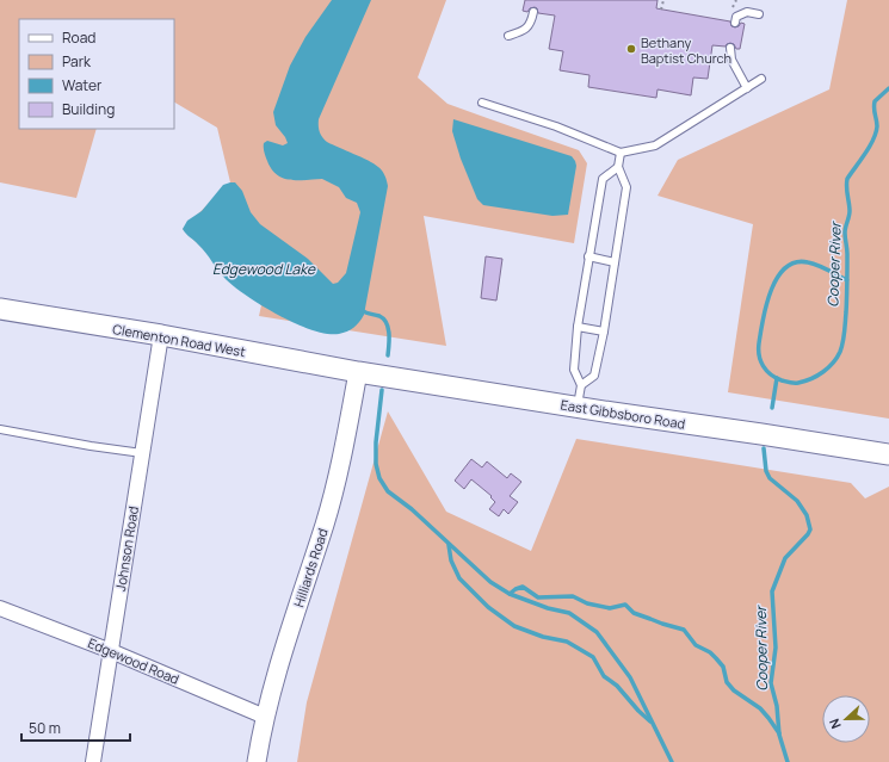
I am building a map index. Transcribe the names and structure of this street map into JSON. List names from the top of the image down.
{
  "streets": {
    "main road": ["Clementon Road West", "East Gibbsboro Road"],
    "street": ["Johnson Road", "Hilliards Road", "Edgewood Road"]
  },
  "crossings": [
    ["Clementon Road West", "East Gibbsboro Road"],
    ["Clementon Road West", "Johnson Road"],
    ["Clementon Road West", "Hilliards Road"],
    ["East Gibbsboro Road", "Hilliards Road"],
    ["Johnson Road", "Edgewood Road"],
    ["Hilliards Road", "Edgewood Road"]
  ],
  "water": ["Cooper River", "Edgewood Lake"],
  "places": ["Bethany Baptist Church"],
  "legend": [
    "Road",
    "Park",
    "Water",
    "Building"
  ],
  "scale_bar": "50 m",
  "north": "left"
}
